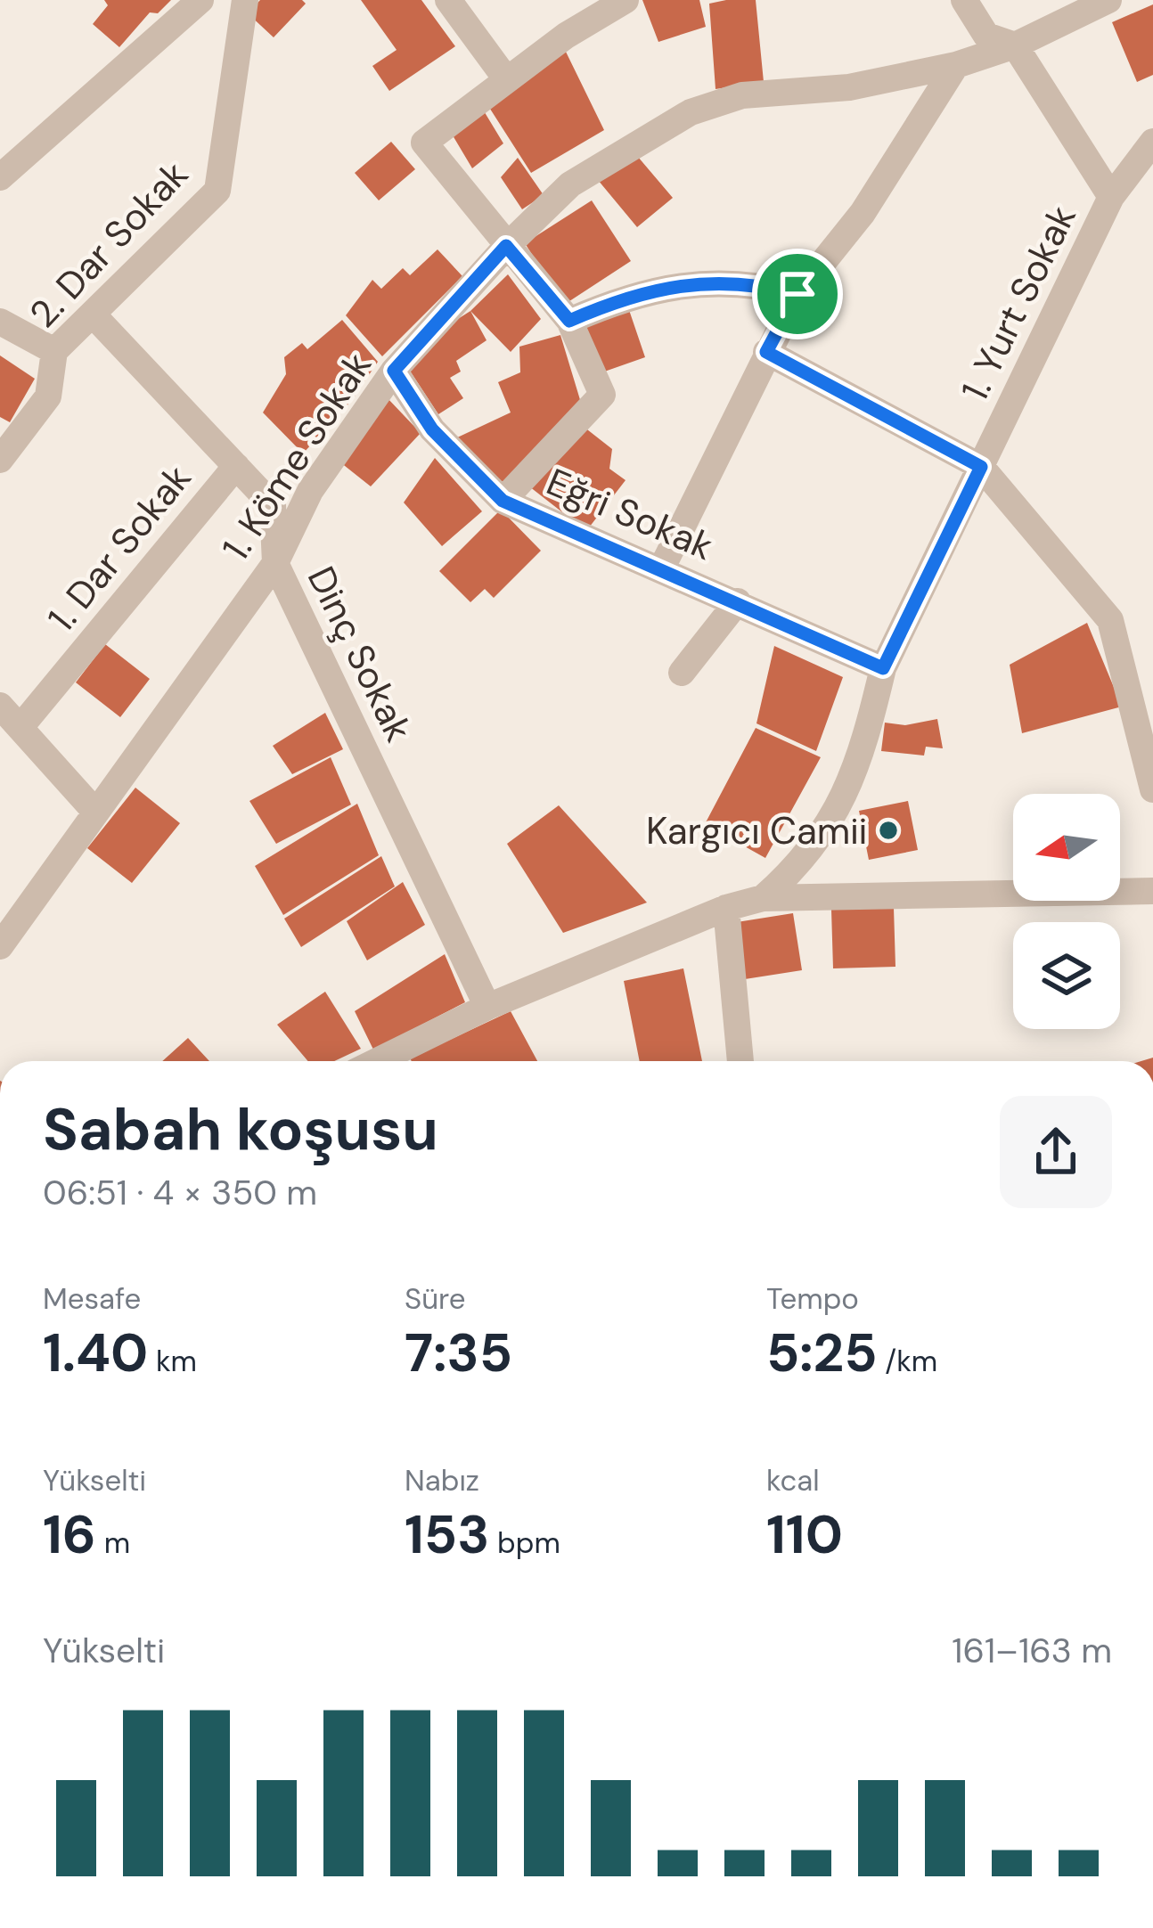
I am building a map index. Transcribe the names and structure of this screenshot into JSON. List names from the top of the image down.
{
  "streets": {
    "street": [
      "2. Dar Sokak",
      "1. Yurt Sokak",
      "1. Köme Sokak",
      "Eğri Sokak",
      "1. Dar Sokak",
      "Dinç Sokak"
    ]
  },
  "crossings": [
    ["2. Dar Sokak", "Dinç Sokak"],
    ["1. Yurt Sokak", "Eğri Sokak"],
    ["1. Köme Sokak", "Eğri Sokak"],
    ["1. Köme Sokak", "Dinç Sokak"],
    ["1. Dar Sokak", "Dinç Sokak"]
  ],
  "places": ["Kargıcı Camii"],
  "north": "left",
  "page": {
    "heading": ["Sabah koşusu", "06:51 · 4 × 350 m"],
    "stats": [
      ["Mesafe", "1.40 km"],
      ["Süre", "7:35"],
      ["Tempo", "5:25 /km"],
      ["Yükselti", "16 m"],
      ["Nabız", "153 bpm"],
      ["kcal", "110"]
    ],
    "chart": ["Yükselti", "161–163 m"]
  }
}
